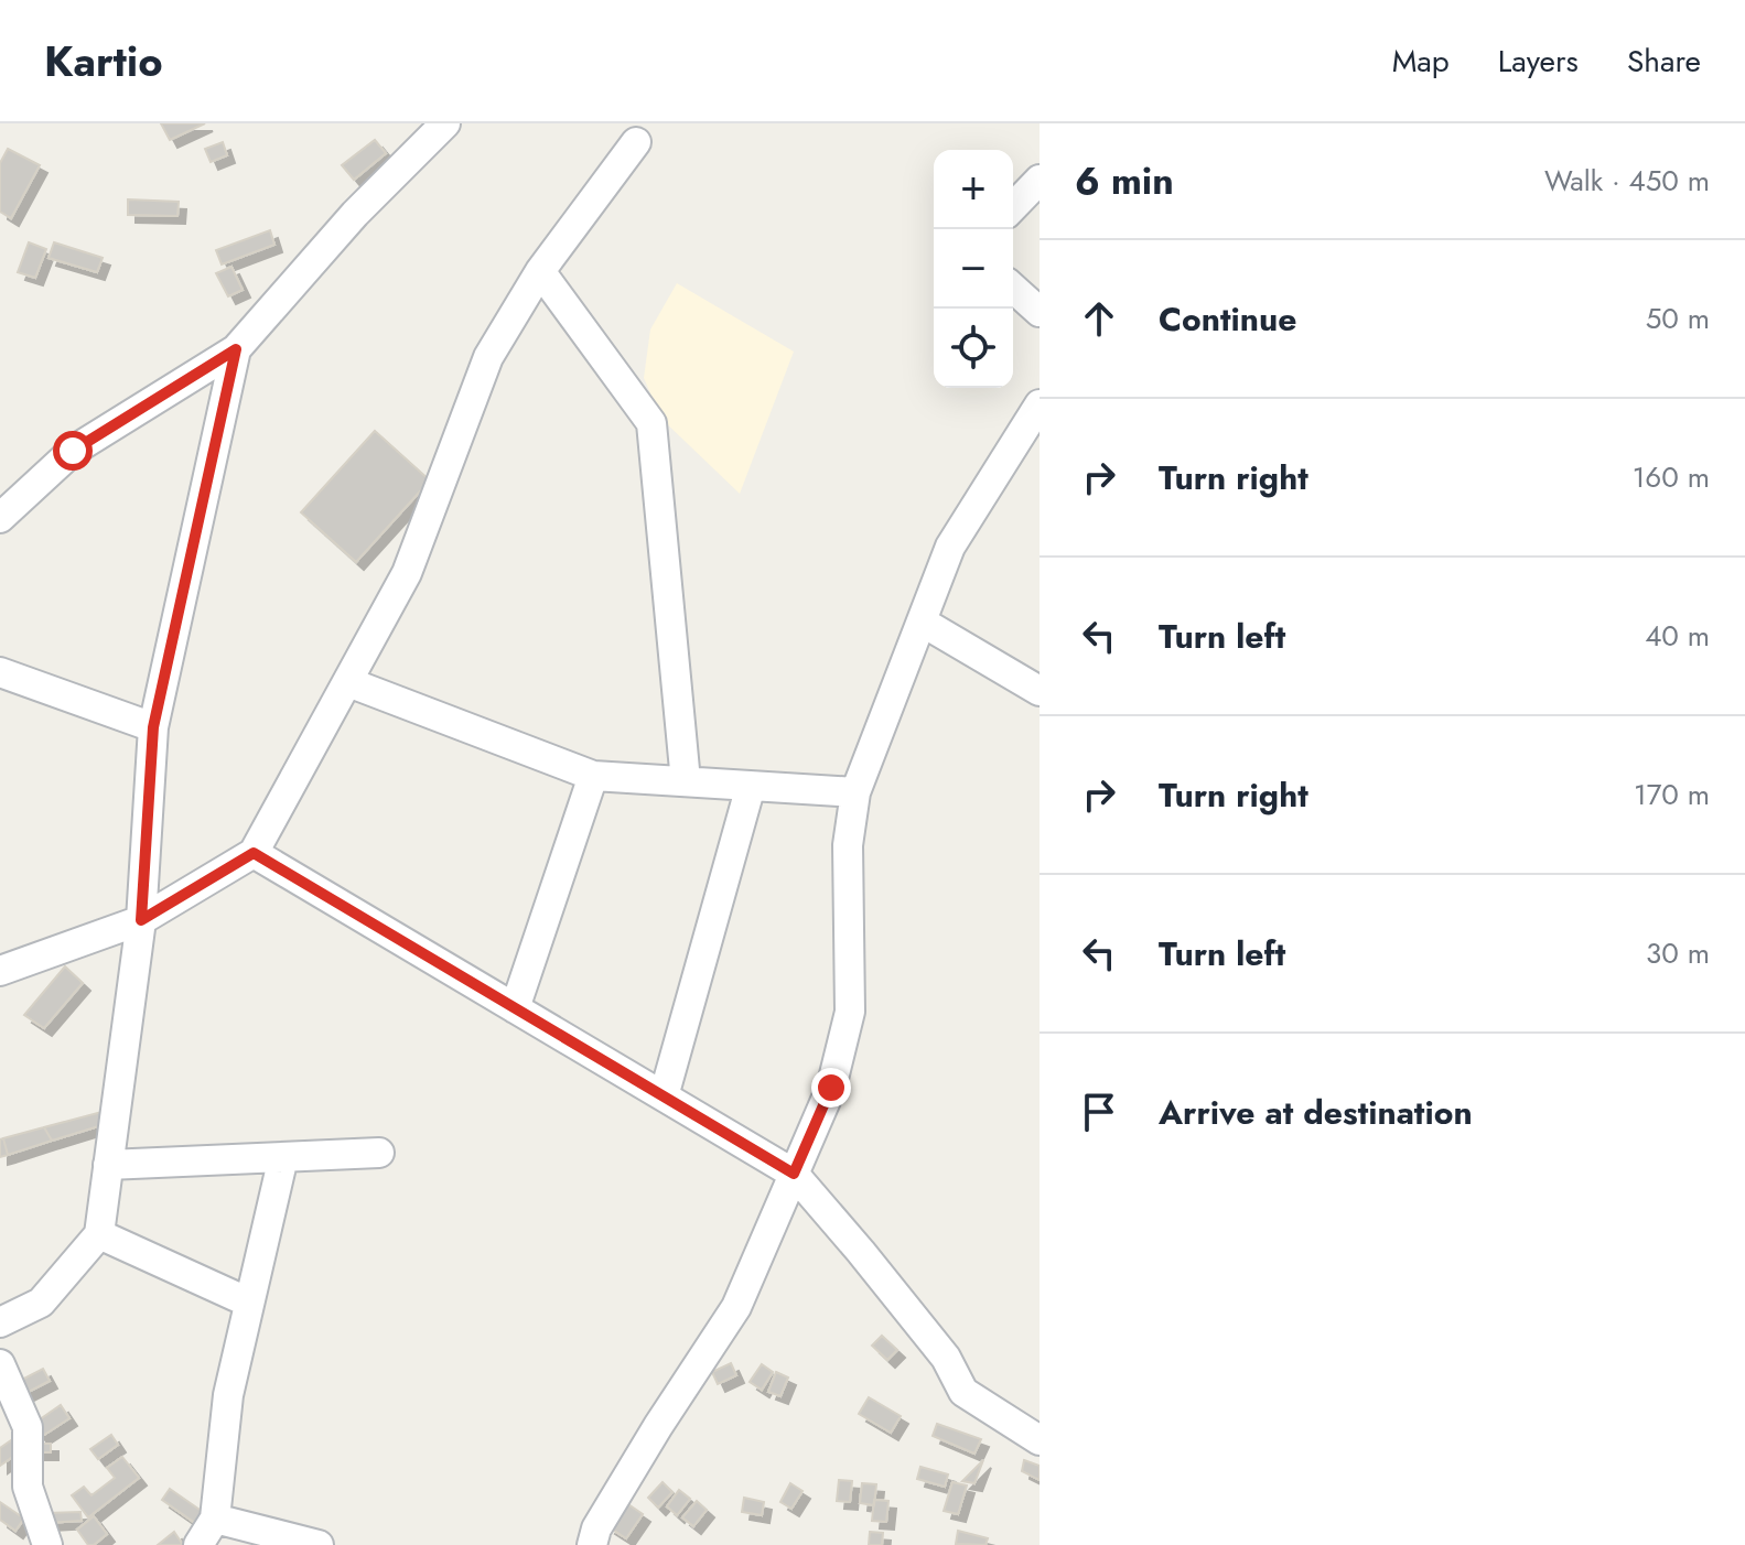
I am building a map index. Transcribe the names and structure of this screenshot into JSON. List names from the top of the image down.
{
  "page": {
    "header": "Kartio",
    "nav": ["Map", "Layers", "Share"],
    "heading": ["6 min", "Walk · 450 m"],
    "map_buttons": ["+", "−"],
    "list": [
      ["Continue", "50 m"],
      ["Turn right", "160 m"],
      ["Turn left", "40 m"],
      ["Turn right", "170 m"],
      ["Turn left", "30 m"],
      "Arrive at destination"
    ]
  }
}
